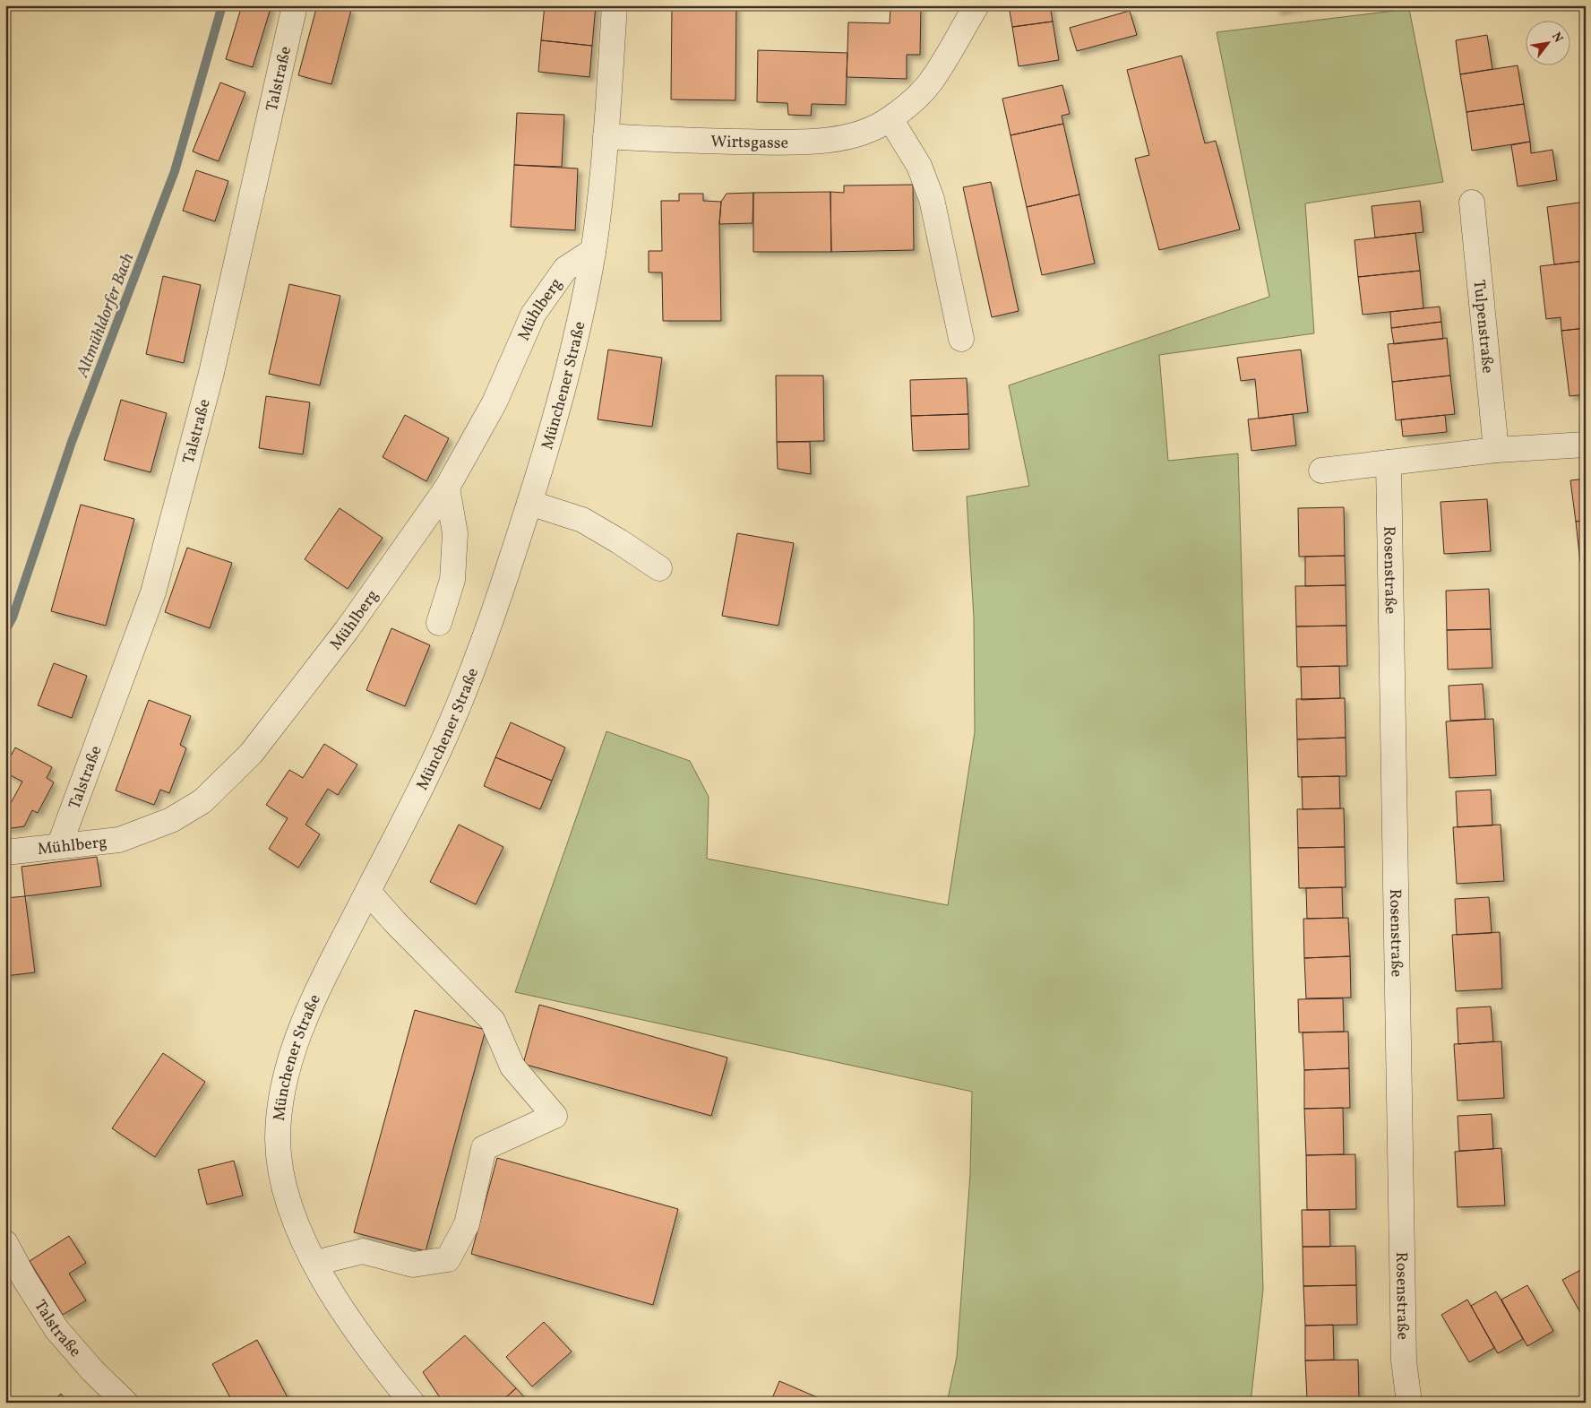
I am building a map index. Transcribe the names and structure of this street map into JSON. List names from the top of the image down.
{
  "streets": {
    "street": [
      "Talstraße",
      "Wirtsgasse",
      "Mühlberg",
      "Tulpenstraße",
      "Münchener Straße",
      "Rosenstraße"
    ]
  },
  "crossings": [
    ["Talstraße", "Mühlberg"],
    ["Wirtsgasse", "Münchener Straße"],
    ["Mühlberg", "Münchener Straße"]
  ],
  "water": ["Altmühldorfer Bach"],
  "north": "top right"
}
